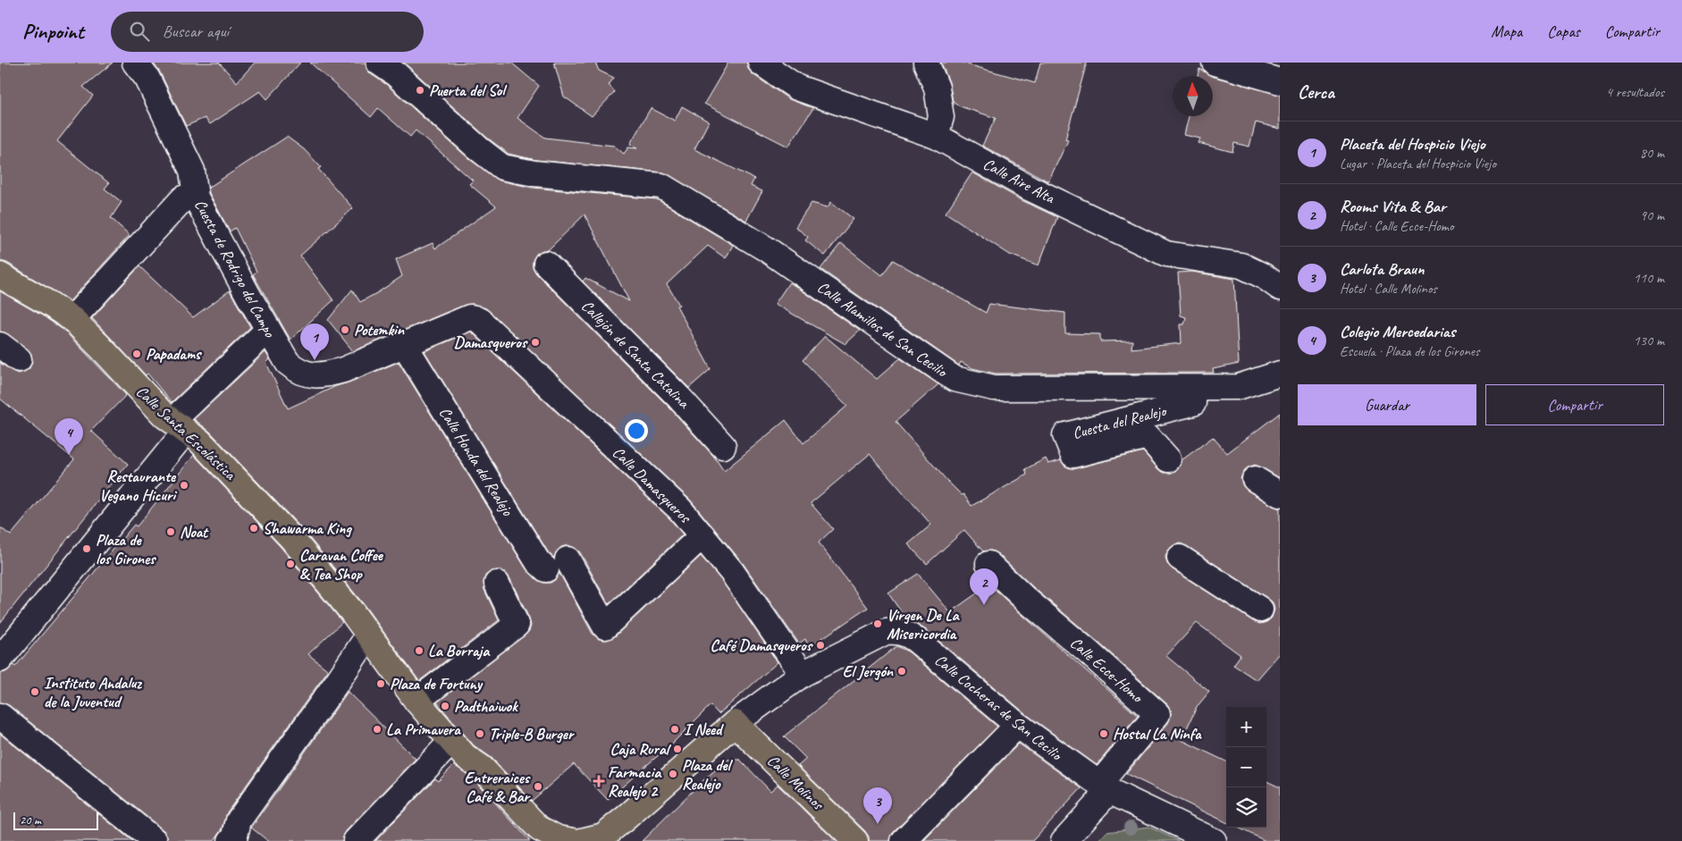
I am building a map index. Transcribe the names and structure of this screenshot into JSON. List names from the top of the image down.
{
  "streets": {
    "main road": ["Calle Santa Escolástica", "Calle Molinos"],
    "street": [
      "Calle Aire Alta",
      "Cuesta de Rodrigo del Campo",
      "Calle Alamillos de San Cecilio",
      "Callejón de Santa Catalina",
      "Cuesta del Realejo",
      "Calle Honda del Realejo",
      "Calle Damasqueros",
      "Calle Ecce-Homo",
      "Calle Cocheras de San Cecilio"
    ]
  },
  "crossings": [
    ["Cuesta de Rodrigo del Campo", "Calle Damasqueros"],
    ["Calle Alamillos de San Cecilio", "Cuesta del Realejo"],
    ["Calle Honda del Realejo", "Calle Damasqueros"],
    ["Calle Damasqueros", "Calle Cocheras de San Cecilio"],
    ["Calle Ecce-Homo", "Calle Cocheras de San Cecilio"]
  ],
  "places": {
    "other": [
      "Puerta del Sol",
      "Potemkin",
      "Damasqueros",
      "Papadams",
      "Restaurante Vegano Hicuri",
      "Shawarma King",
      "Noat",
      "Plaza de los Girones",
      "Caravan Coffee & Tea Shop",
      "Virgen De La Misericordia",
      "Café Damasqueros",
      "La Borraja",
      "El Jergón",
      "Plaza de Fortuny",
      "Instituto Andaluz de la Juventud",
      "Padthaiwok",
      "La Primavera",
      "I Need",
      "Triple-B Burger",
      "Hostal La Ninfa",
      "Caja Rural",
      "Plaza del Realejo",
      "Entreraices Café & Bar"
    ],
    "health": ["Farmacia Realejo 2"]
  },
  "scale_bar": "20 m",
  "north": "top",
  "page": {
    "header": "Pinpoint",
    "search": "Buscar aquí",
    "nav": ["Mapa", "Capas", "Compartir"],
    "heading": ["Cerca", "4 resultados"],
    "list": [
      {
        "mark": "1",
        "name": "Placeta del Hospicio Viejo",
        "note": "Lugar · Placeta del Hospicio Viejo",
        "value": "80 m"
      },
      {
        "mark": "2",
        "name": "Rooms Vita & Bar",
        "note": "Hotel · Calle Ecce-Homo",
        "value": "90 m"
      },
      {
        "mark": "3",
        "name": "Carlota Braun",
        "note": "Hotel · Calle Molinos",
        "value": "110 m"
      },
      {
        "mark": "4",
        "name": "Colegio Mercedarias",
        "note": "Escuela · Plaza de los Girones",
        "value": "130 m"
      }
    ],
    "pins": [
      "1",
      "4",
      "2",
      "3"
    ],
    "buttons": ["Guardar", "Compartir"],
    "map_buttons": ["+", "−"],
    "scale": "20 m"
  }
}
